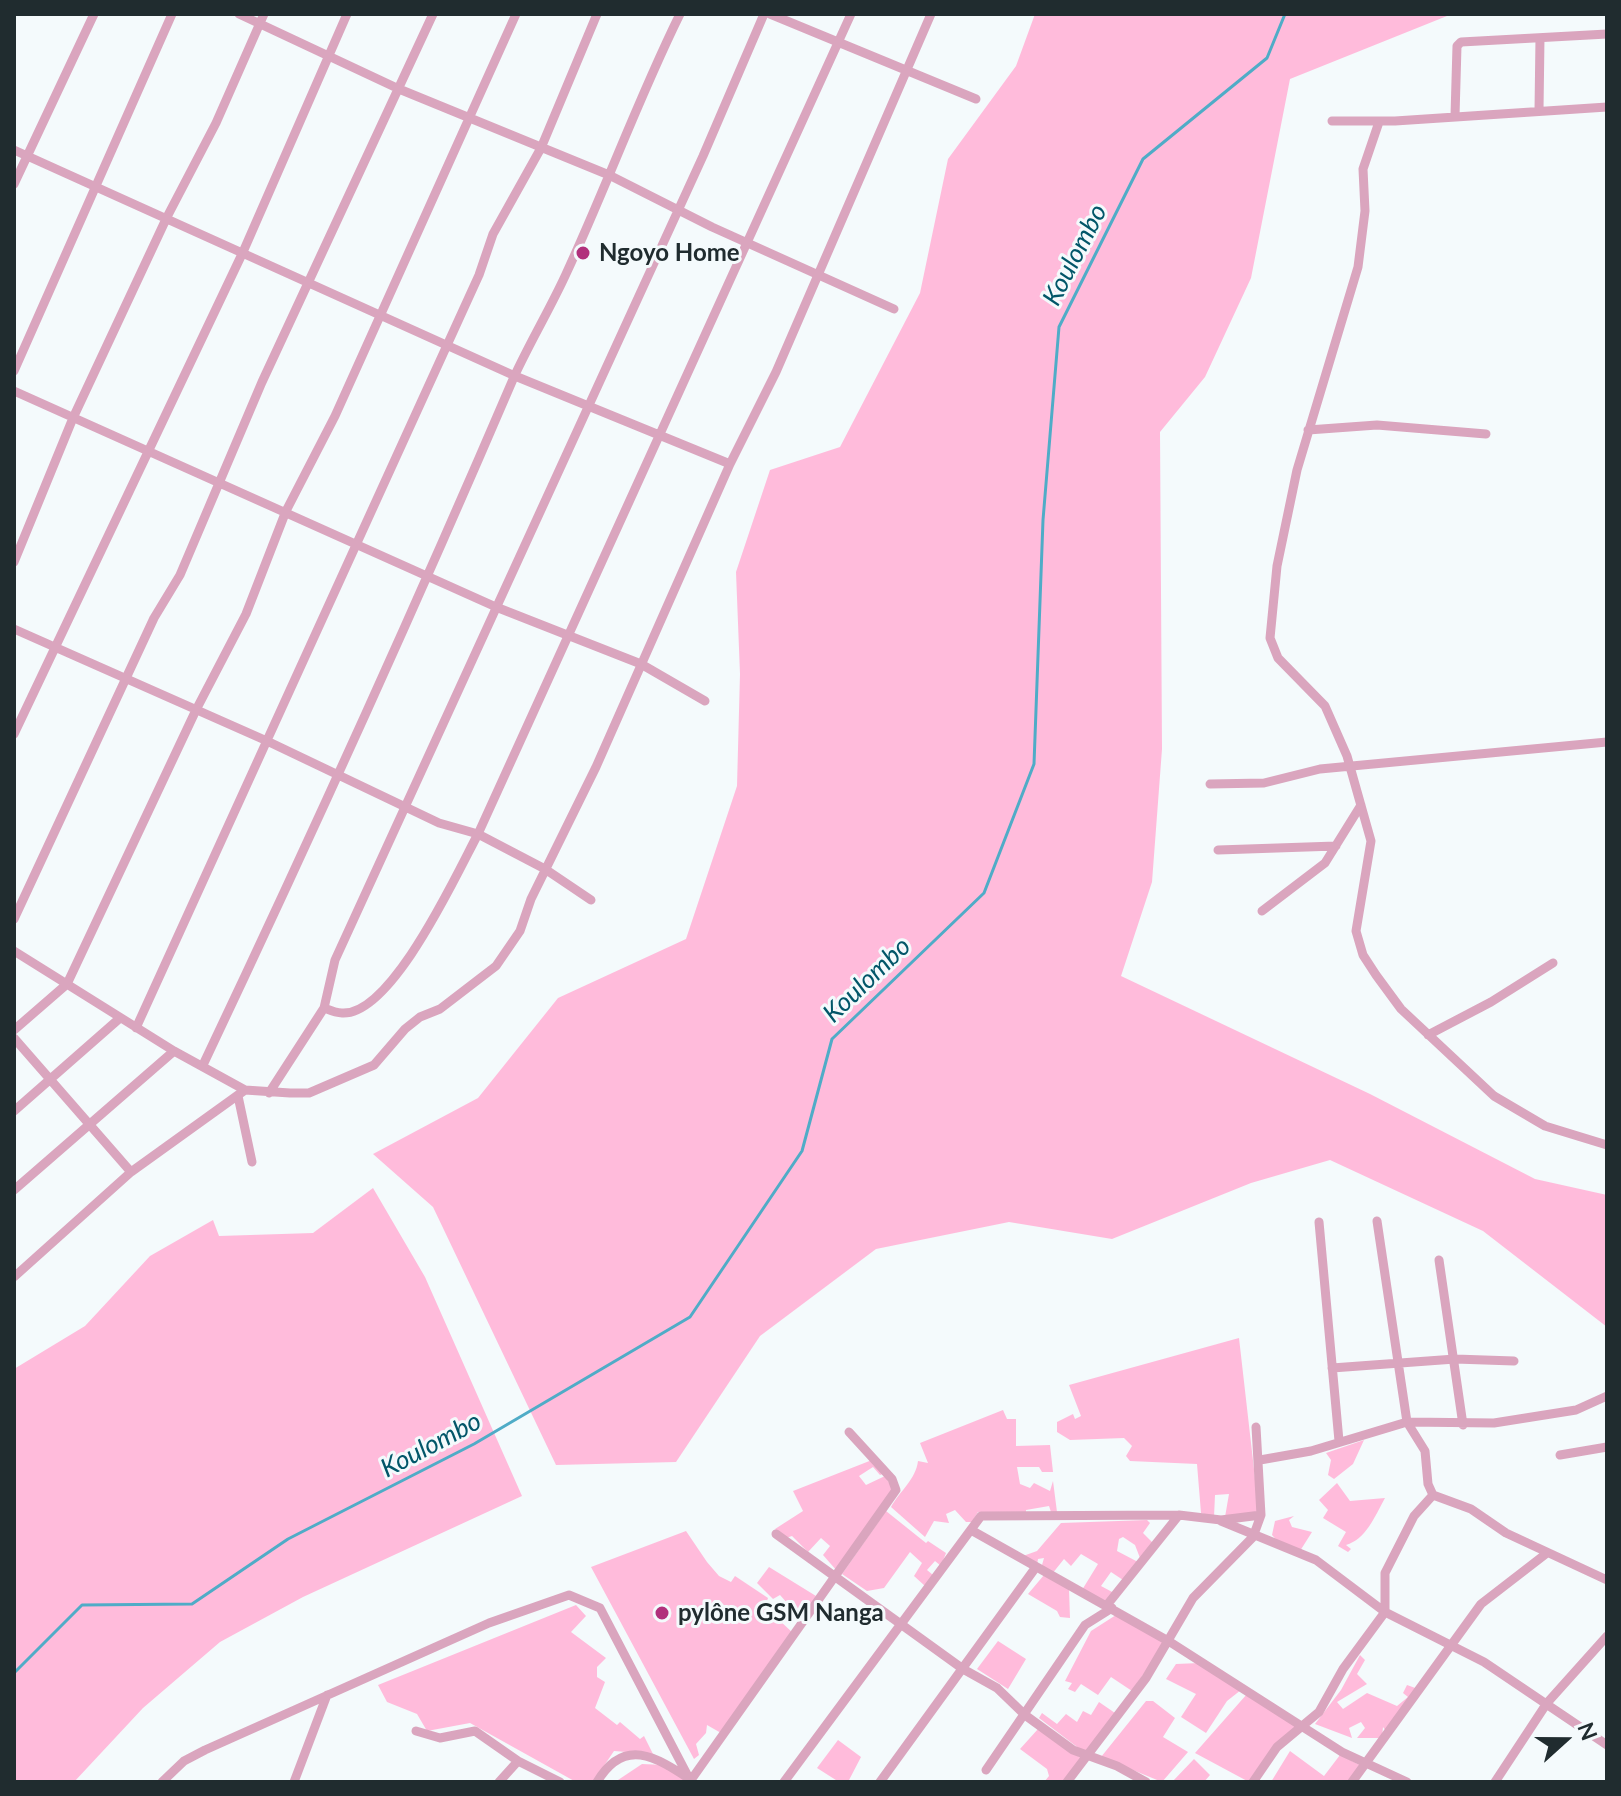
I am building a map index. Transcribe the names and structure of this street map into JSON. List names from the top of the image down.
{
  "water": ["Koulombo"],
  "places": ["Ngoyo Home", "pylône GSM Nanga"],
  "north": "right"
}
